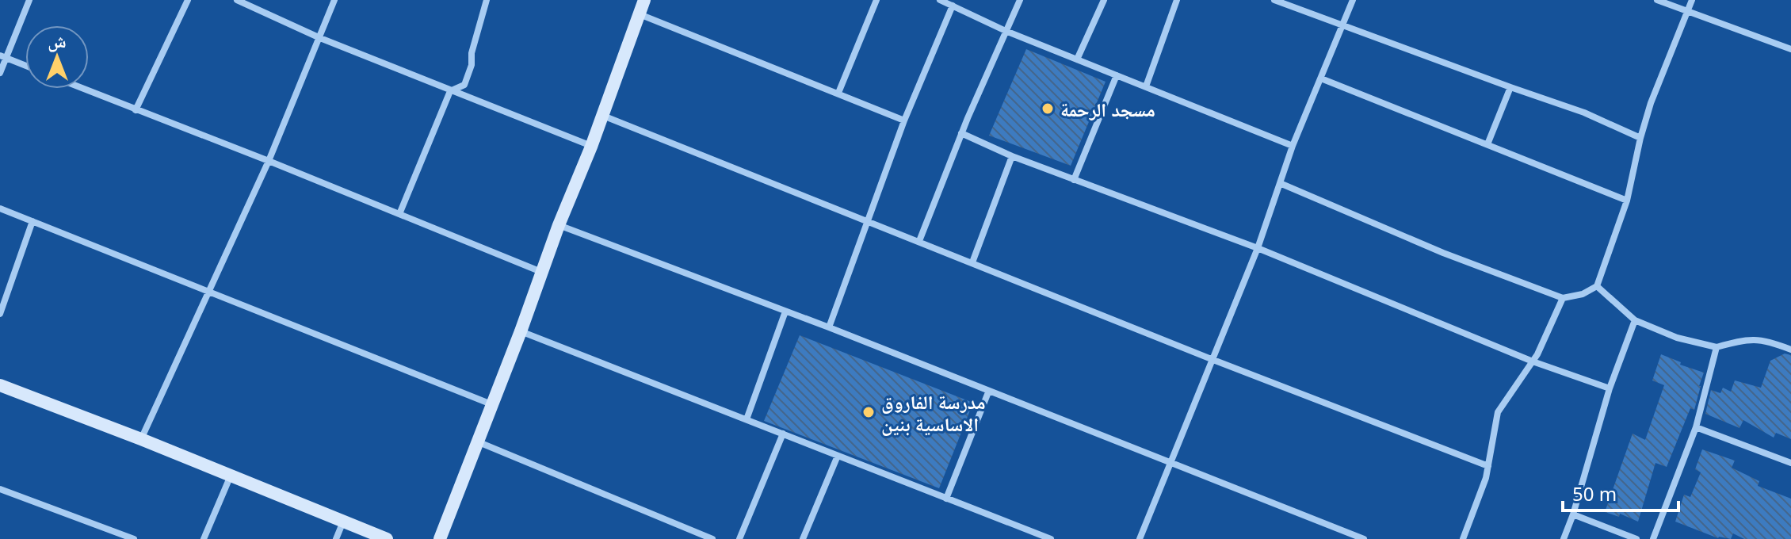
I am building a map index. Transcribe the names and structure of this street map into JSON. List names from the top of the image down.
{
  "places": ["مسجد الرحمة", "مدرسة الفاروق الاساسية بنين"],
  "scale_bar": "50 m",
  "north": "top"
}
